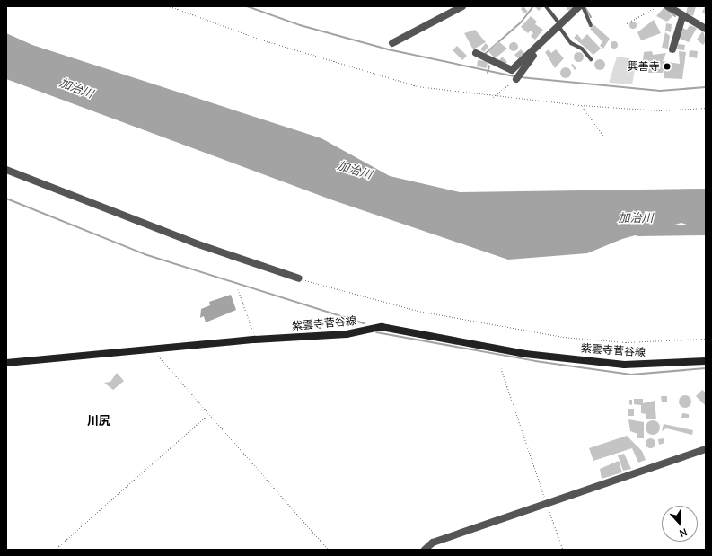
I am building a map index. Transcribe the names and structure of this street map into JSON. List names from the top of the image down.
{
  "streets": {
    "main road": ["紫雲寺菅谷線"]
  },
  "districts": ["川尻"],
  "water": ["加治川"],
  "places": ["興善寺"],
  "north": "bottom"
}
